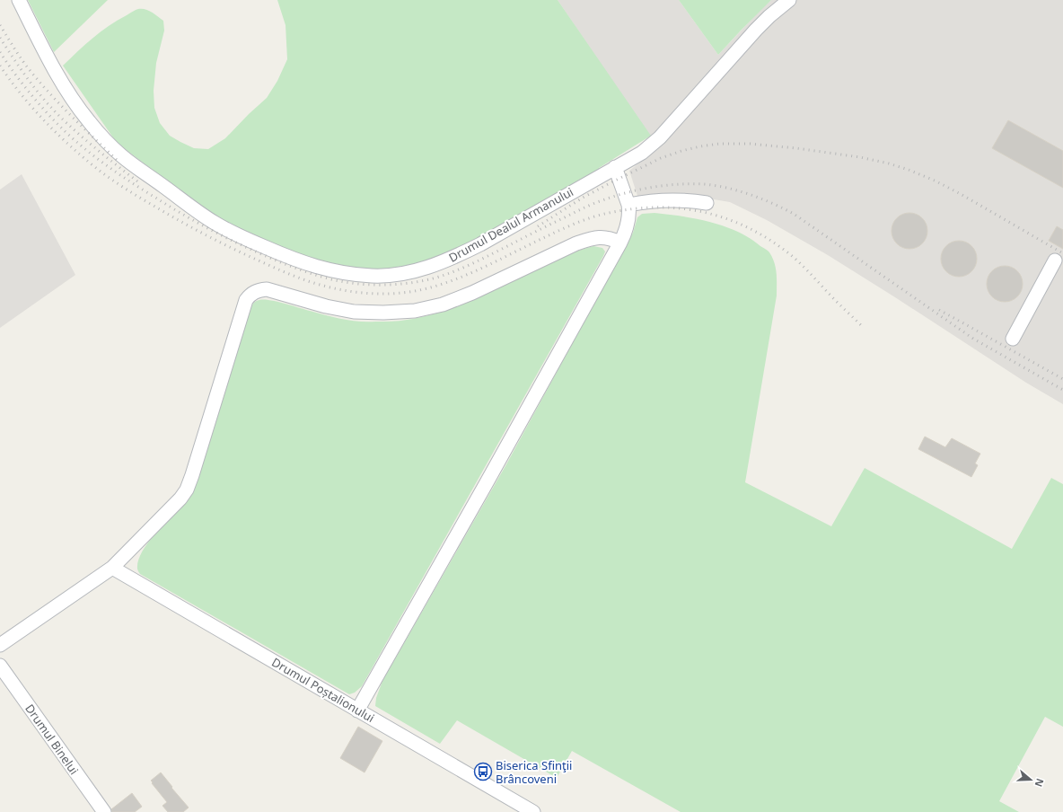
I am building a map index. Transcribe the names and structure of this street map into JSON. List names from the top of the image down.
{
  "streets": {
    "street": ["Drumul Dealul Armanului", "Drumul Poștalionului", "Drumul Binelui"]
  },
  "places": {
    "bus stop": ["Biserica Sfinţii Brâncoveni"]
  },
  "north": "right"
}
